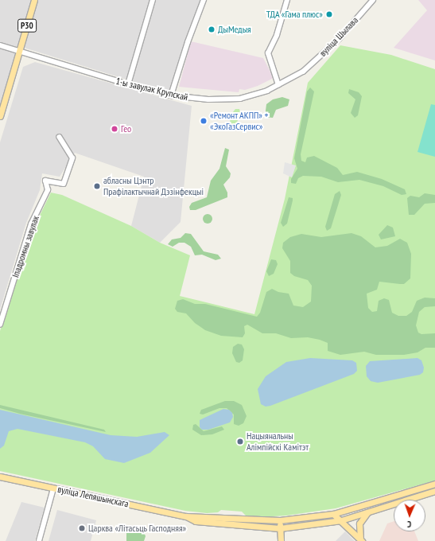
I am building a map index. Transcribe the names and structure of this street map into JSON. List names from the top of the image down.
{
  "streets": {
    "main road": ["Р30", "вуліца Лепяшынскага"],
    "street": ["вуліца Шылава", "1-ы завулак Крупскай", "Іпадромны завулак"]
  },
  "crossings": [
    ["Р30", "1-ы завулак Крупскай"],
    ["вуліца Шылава", "1-ы завулак Крупскай"]
  ],
  "places": [
    "ТДА «Гама плюс»",
    "ДыМедыя",
    "«Ремонт АКПП» + «ЭкоГазСервис»",
    "Гео",
    "абласны Цэнтр Прафілактычнай Дэзінфекцыі",
    "Нацыянальны Алімпійскі Камітэт",
    "Царква «Літасьць Гасподняя»"
  ],
  "north": "bottom"
}
